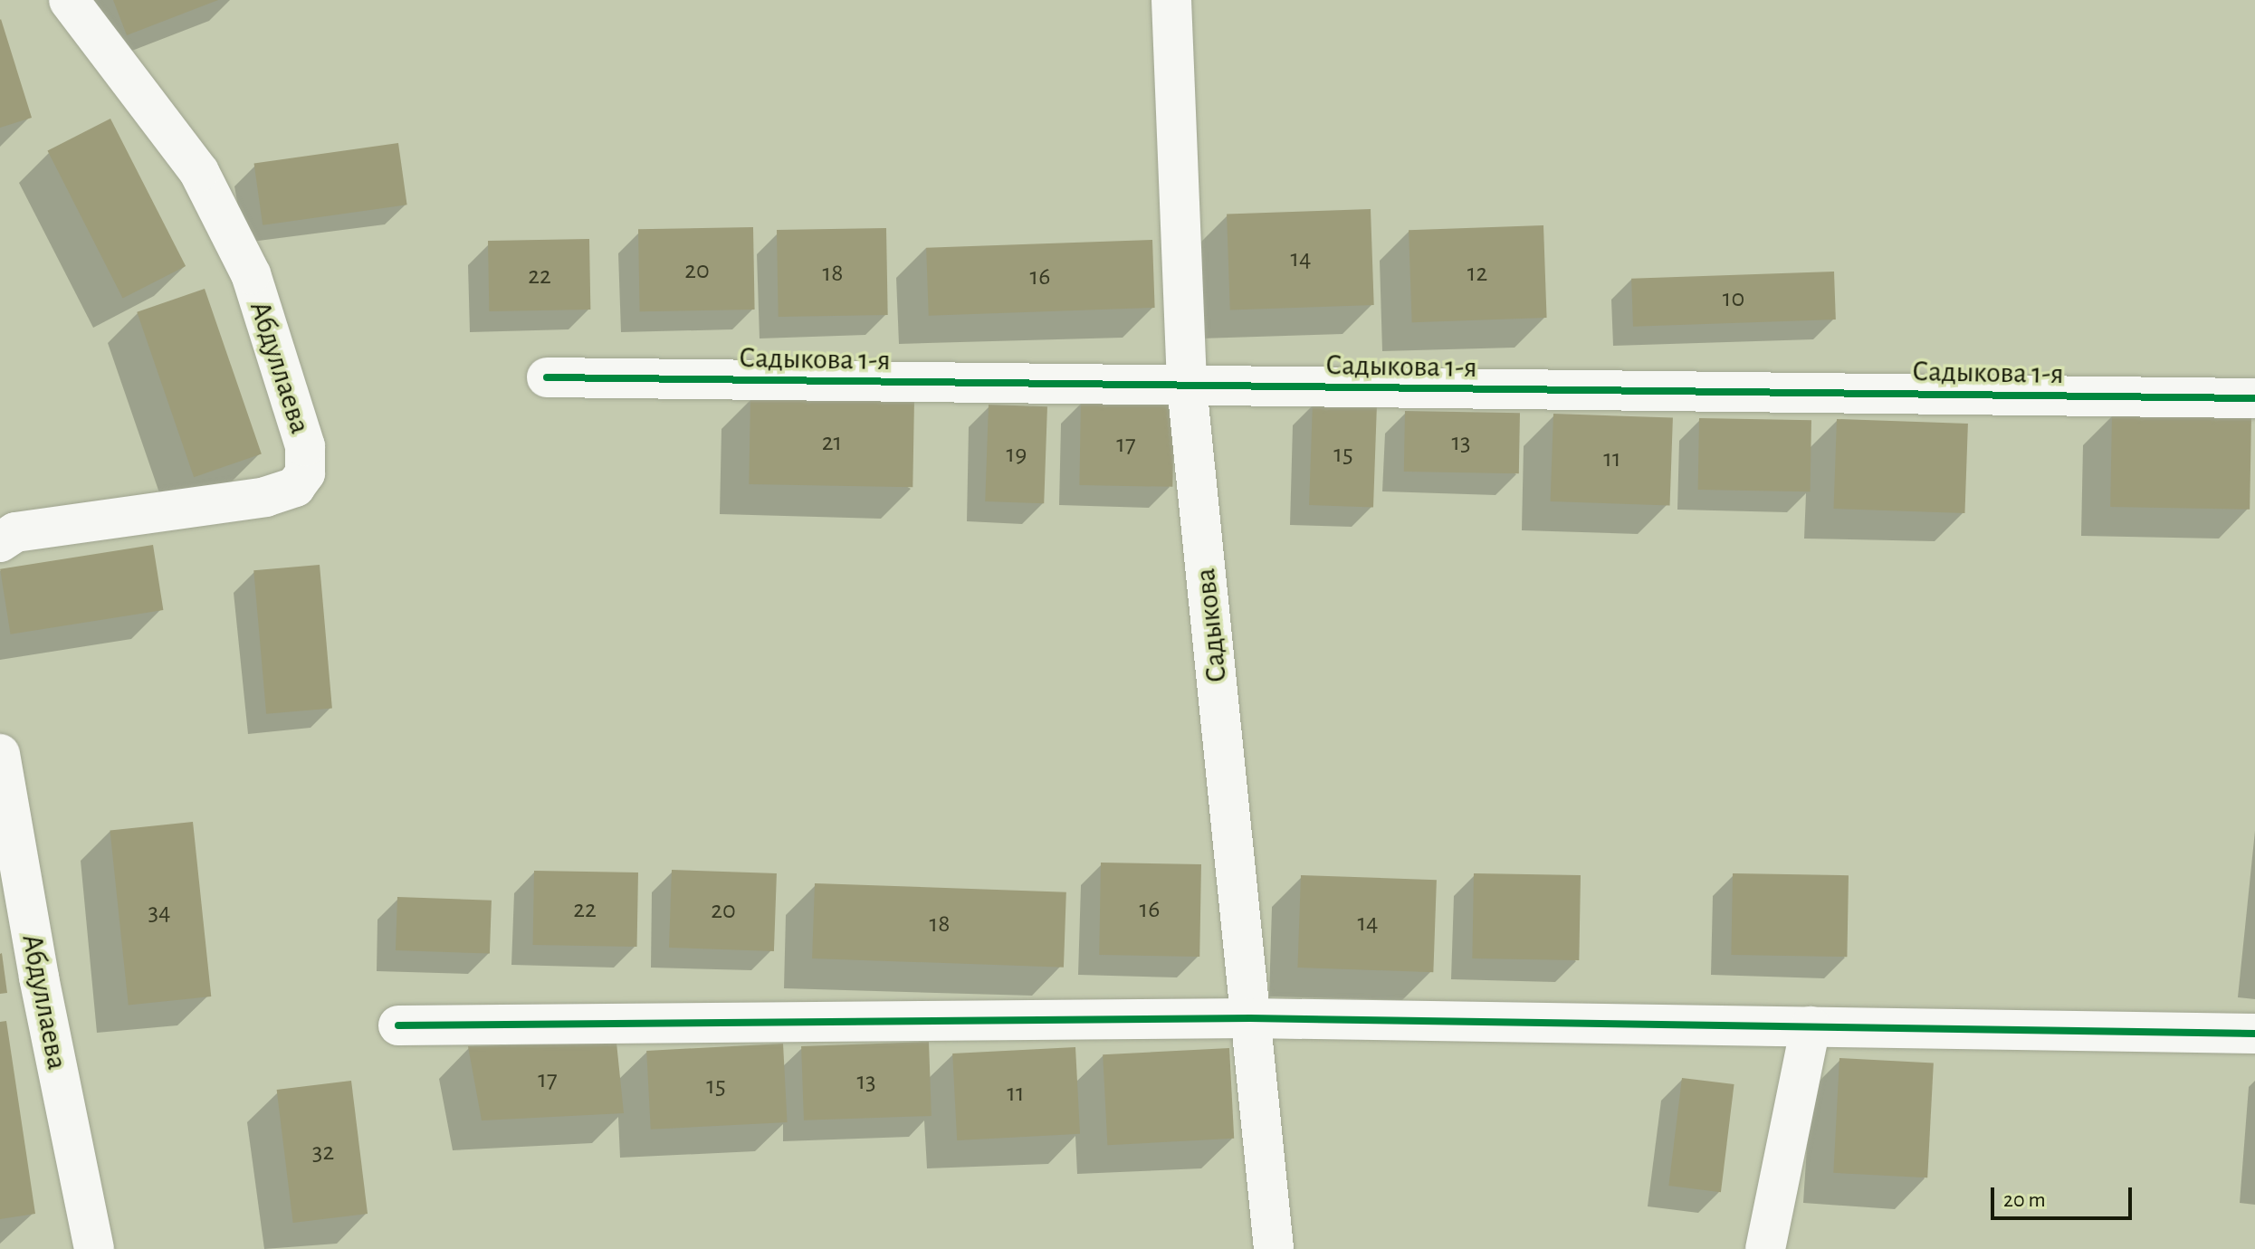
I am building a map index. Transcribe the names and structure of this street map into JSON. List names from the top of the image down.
{
  "streets": {
    "street": ["Садыкова 1-я", "Абдуллаева", "Садыкова"]
  },
  "crossings": [
    ["Садыкова 1-я", "Садыкова"]
  ],
  "house_numbers": [
    "14",
    "20",
    "18",
    "12",
    "22",
    "16",
    "10",
    "21",
    "13",
    "17",
    "19",
    "15",
    "11",
    "22",
    "16",
    "20",
    "34",
    "14",
    "18",
    "17",
    "13",
    "15",
    "11",
    "32"
  ],
  "scale_bar": "20 m"
}
